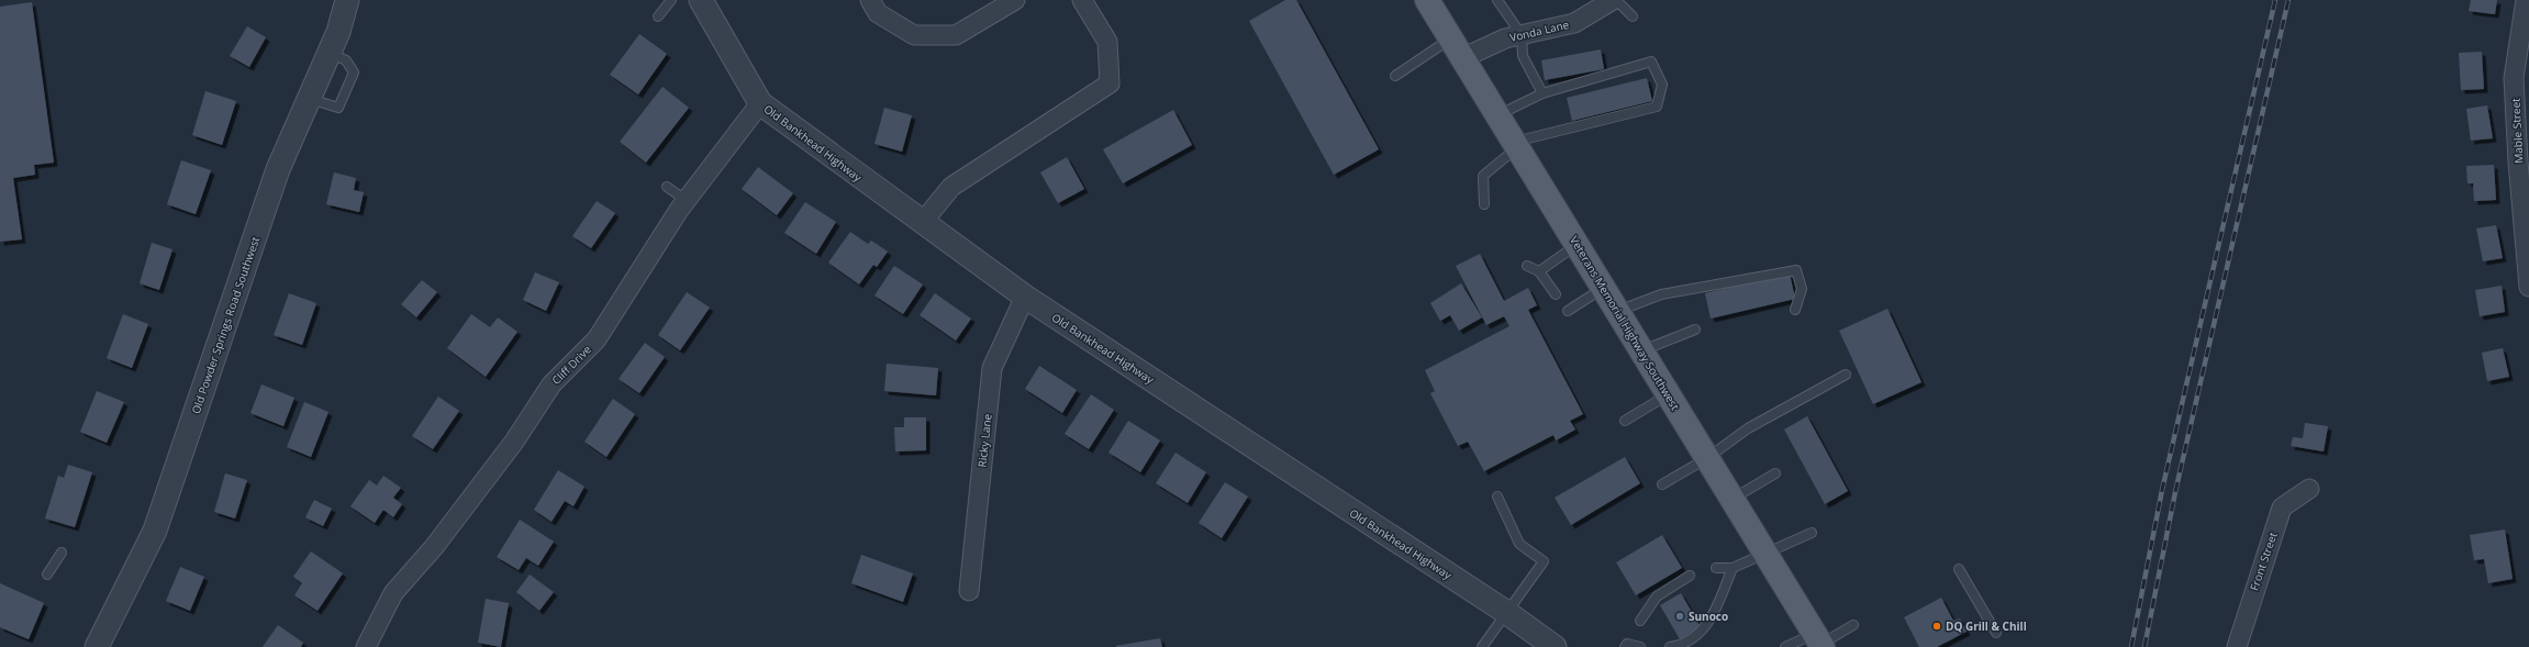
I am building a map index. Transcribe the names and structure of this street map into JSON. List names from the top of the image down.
{
  "streets": {
    "main road": ["Veterans Memorial Highway Southwest"],
    "street": [
      "Vonda Lane",
      "Mable Street",
      "Old Bankhead Highway",
      "Old Powder Springs Road Southwest",
      "Cliff Drive",
      "Ricky Lane",
      "Front Street"
    ]
  },
  "crossings": [
    ["Vonda Lane", "Veterans Memorial Highway Southwest"],
    ["Old Bankhead Highway", "Cliff Drive"],
    ["Old Bankhead Highway", "Ricky Lane"]
  ],
  "places": ["Sunoco", "DQ Grill & Chill"]
}
